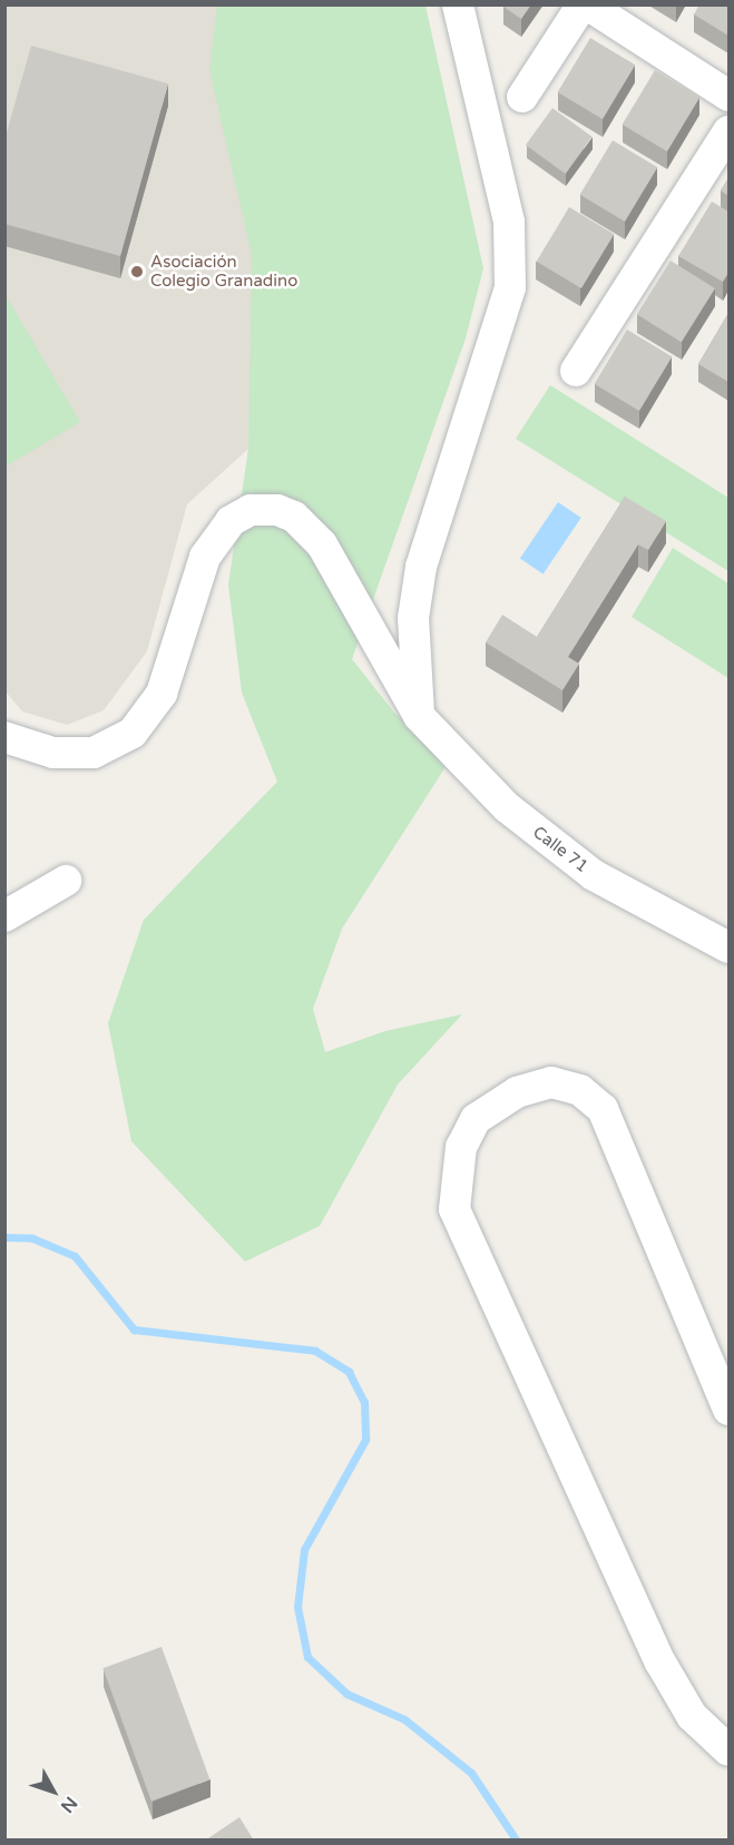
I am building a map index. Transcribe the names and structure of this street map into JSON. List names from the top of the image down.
{
  "streets": {
    "street": ["Calle 71"]
  },
  "places": ["Asociación Colegio Granadino"],
  "north": "bottom right"
}
